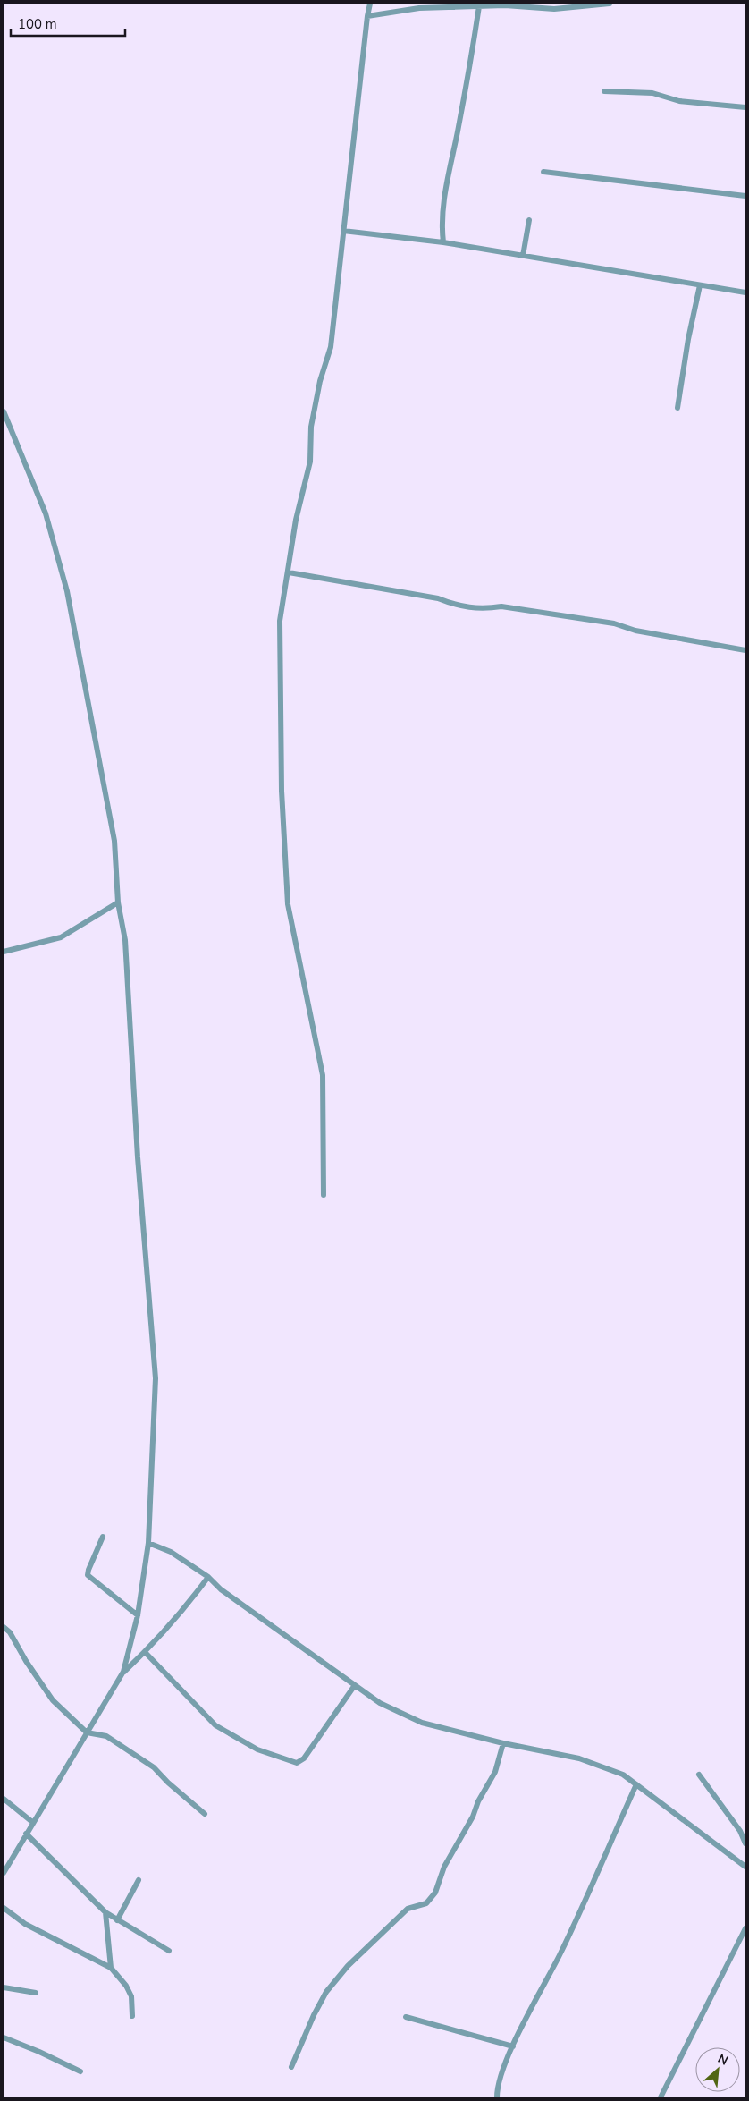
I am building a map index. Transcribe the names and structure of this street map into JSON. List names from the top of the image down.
{
  "scale_bar": "100 m",
  "north": "top right"
}
